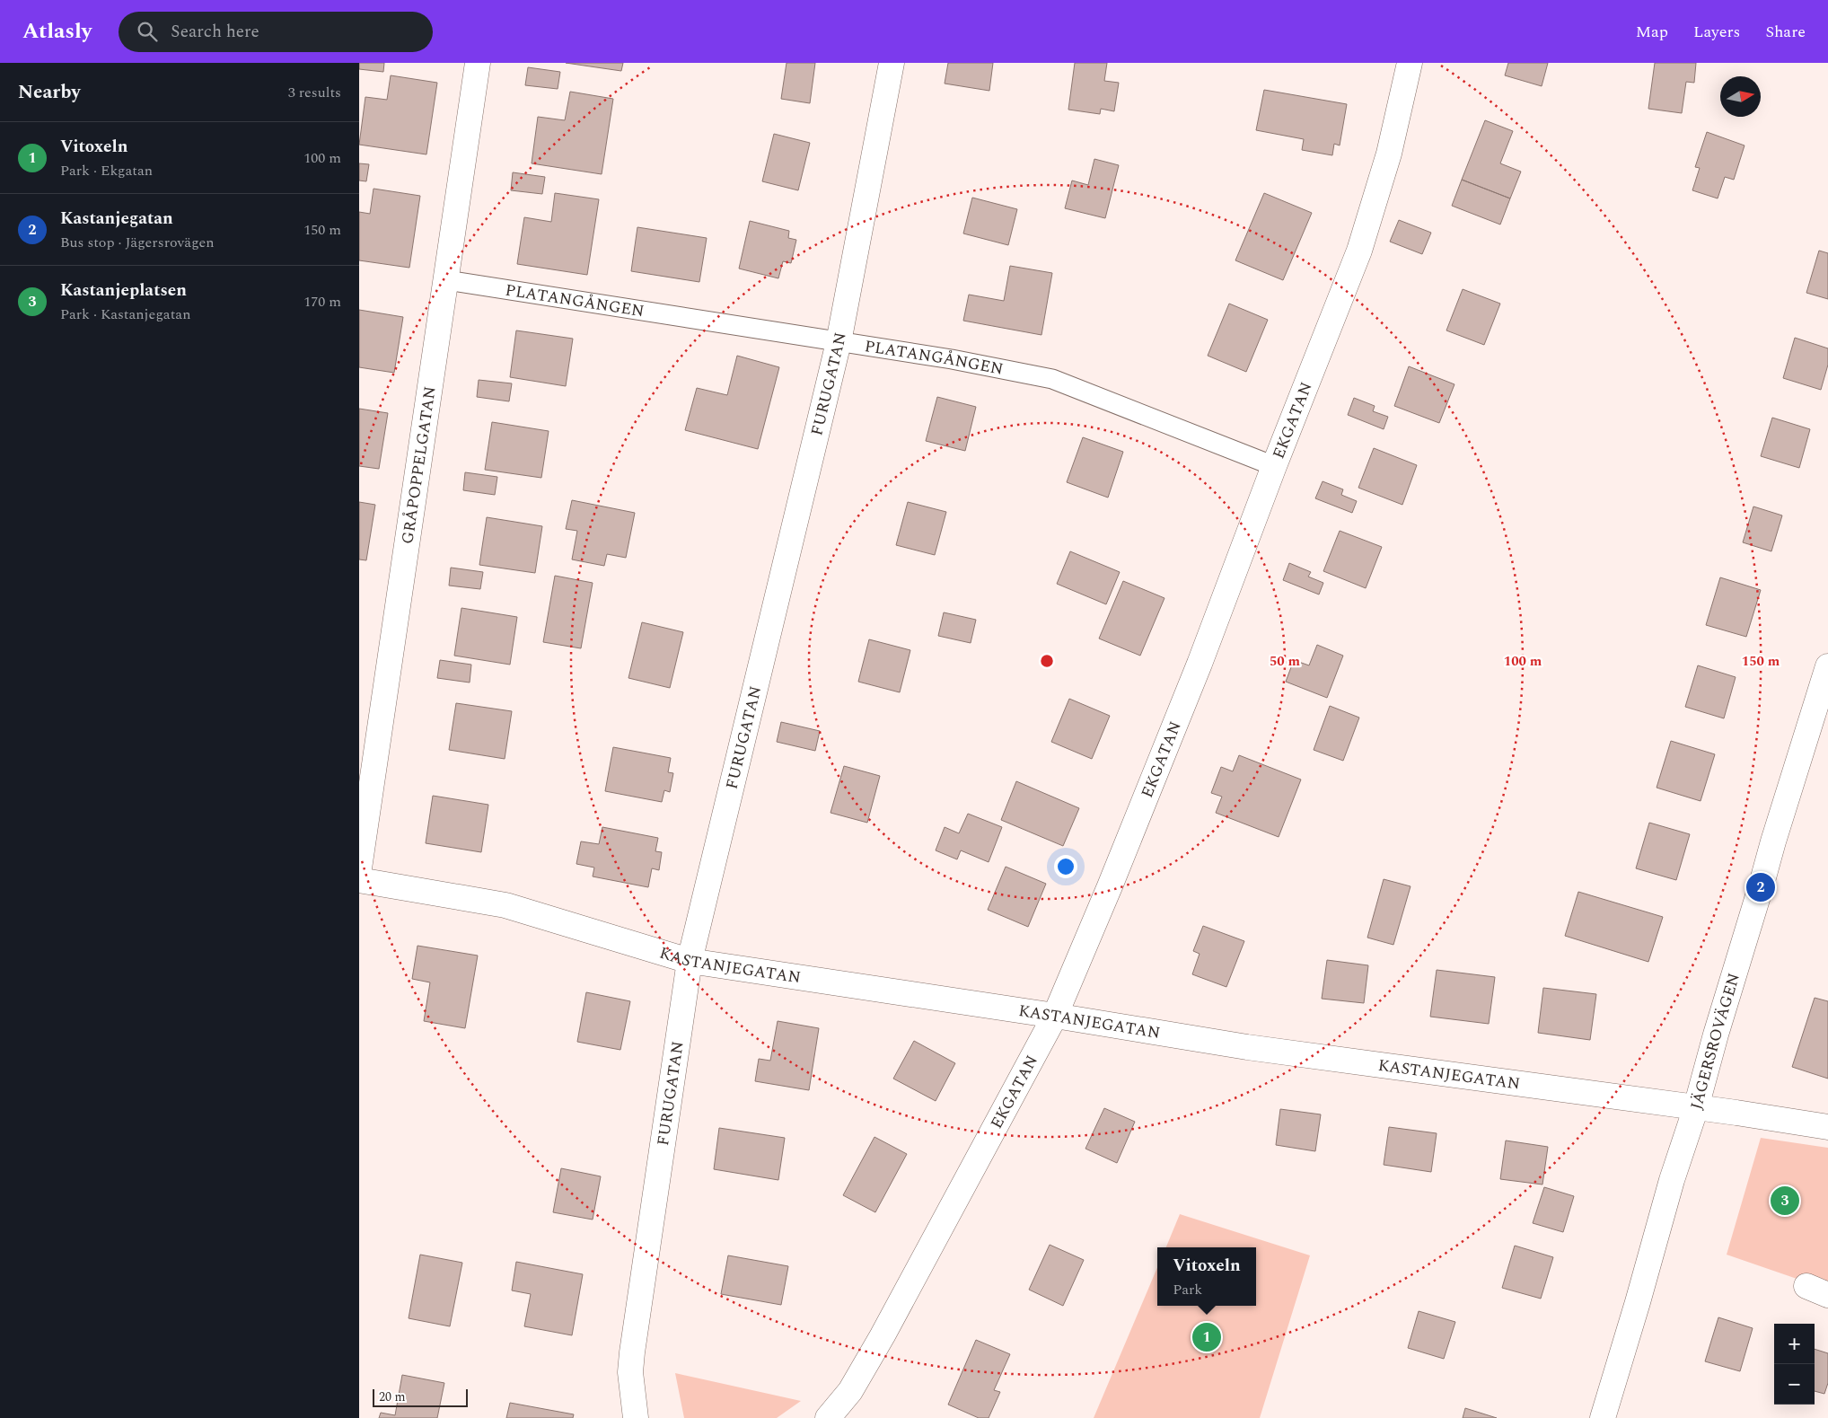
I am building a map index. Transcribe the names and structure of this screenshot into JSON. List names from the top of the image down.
{
  "streets": {
    "street": [
      "FURUGATAN",
      "EKGATAN",
      "GRÅPOPPELGATAN",
      "KASTANJEGATAN",
      "JÄGERSROVÄGEN"
    ],
    "lane": ["PLATANGÅNGEN"]
  },
  "crossings": [
    ["PLATANGÅNGEN", "FURUGATAN"],
    ["PLATANGÅNGEN", "EKGATAN"],
    ["PLATANGÅNGEN", "GRÅPOPPELGATAN"],
    ["FURUGATAN", "KASTANJEGATAN"],
    ["EKGATAN", "KASTANJEGATAN"],
    ["KASTANJEGATAN", "JÄGERSROVÄGEN"]
  ],
  "scale_bar": "20 m",
  "north": "right",
  "page": {
    "header": "Atlasly",
    "search": "Search here",
    "nav": ["Map", "Layers", "Share"],
    "heading": ["Nearby", "3 results"],
    "list": [
      {
        "mark": "1",
        "name": "Vitoxeln",
        "note": "Park · Ekgatan",
        "value": "100 m"
      },
      {
        "mark": "2",
        "name": "Kastanjegatan",
        "note": "Bus stop · Jägersrovägen",
        "value": "150 m"
      },
      {
        "mark": "3",
        "name": "Kastanjeplatsen",
        "note": "Park · Kastanjegatan",
        "value": "170 m"
      }
    ],
    "pins": ["2", "3", "1"],
    "popup": ["Vitoxeln", "Park"],
    "map_buttons": ["+", "−"],
    "scale": "20 m"
  },
  "rings": ["50 m", "100 m", "150 m"]
}
